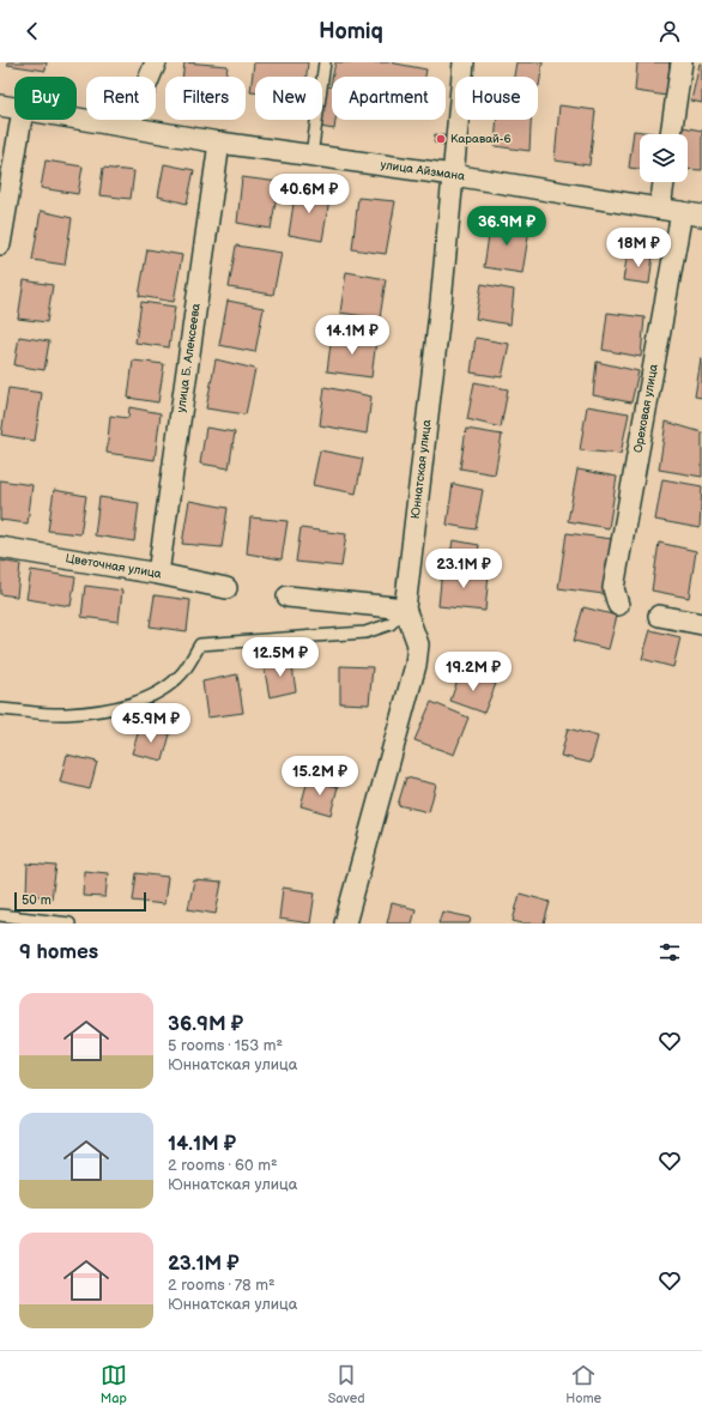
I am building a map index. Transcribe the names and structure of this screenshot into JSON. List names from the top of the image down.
{
  "streets": {
    "street": [
      "улица Айзмана",
      "улица Б. Алексеева",
      "Ореховая улица",
      "Юннатская улица",
      "Цветочная улица"
    ]
  },
  "crossings": [
    ["улица Айзмана", "улица Б. Алексеева"],
    ["улица Айзмана", "Ореховая улица"],
    ["улица Айзмана", "Юннатская улица"],
    ["улица Б. Алексеева", "Цветочная улица"]
  ],
  "places": ["Каравай-6"],
  "scale_bar": "50 m",
  "page": {
    "header": "Homiq",
    "chip": [
      "Buy",
      "Rent",
      "Filters",
      "New",
      "Apartment",
      "House"
    ],
    "price": [
      "40.6M ₽",
      "36.9M ₽",
      "18M ₽",
      "14.1M ₽",
      "23.1M ₽",
      "12.5M ₽",
      "19.2M ₽",
      "45.9M ₽",
      "15.2M ₽"
    ],
    "scale": "50 m",
    "heading": "9 homes",
    "list": [
      {
        "name": "36.9M ₽",
        "note": "5 rooms · 153 m² · Юннатская улица"
      },
      {
        "name": "14.1M ₽",
        "note": "2 rooms · 60 m² · Юннатская улица"
      },
      {
        "name": "23.1M ₽",
        "note": "2 rooms · 78 m² · Юннатская улица"
      }
    ],
    "tabs": ["Map", "Saved", "Home"]
  }
}
